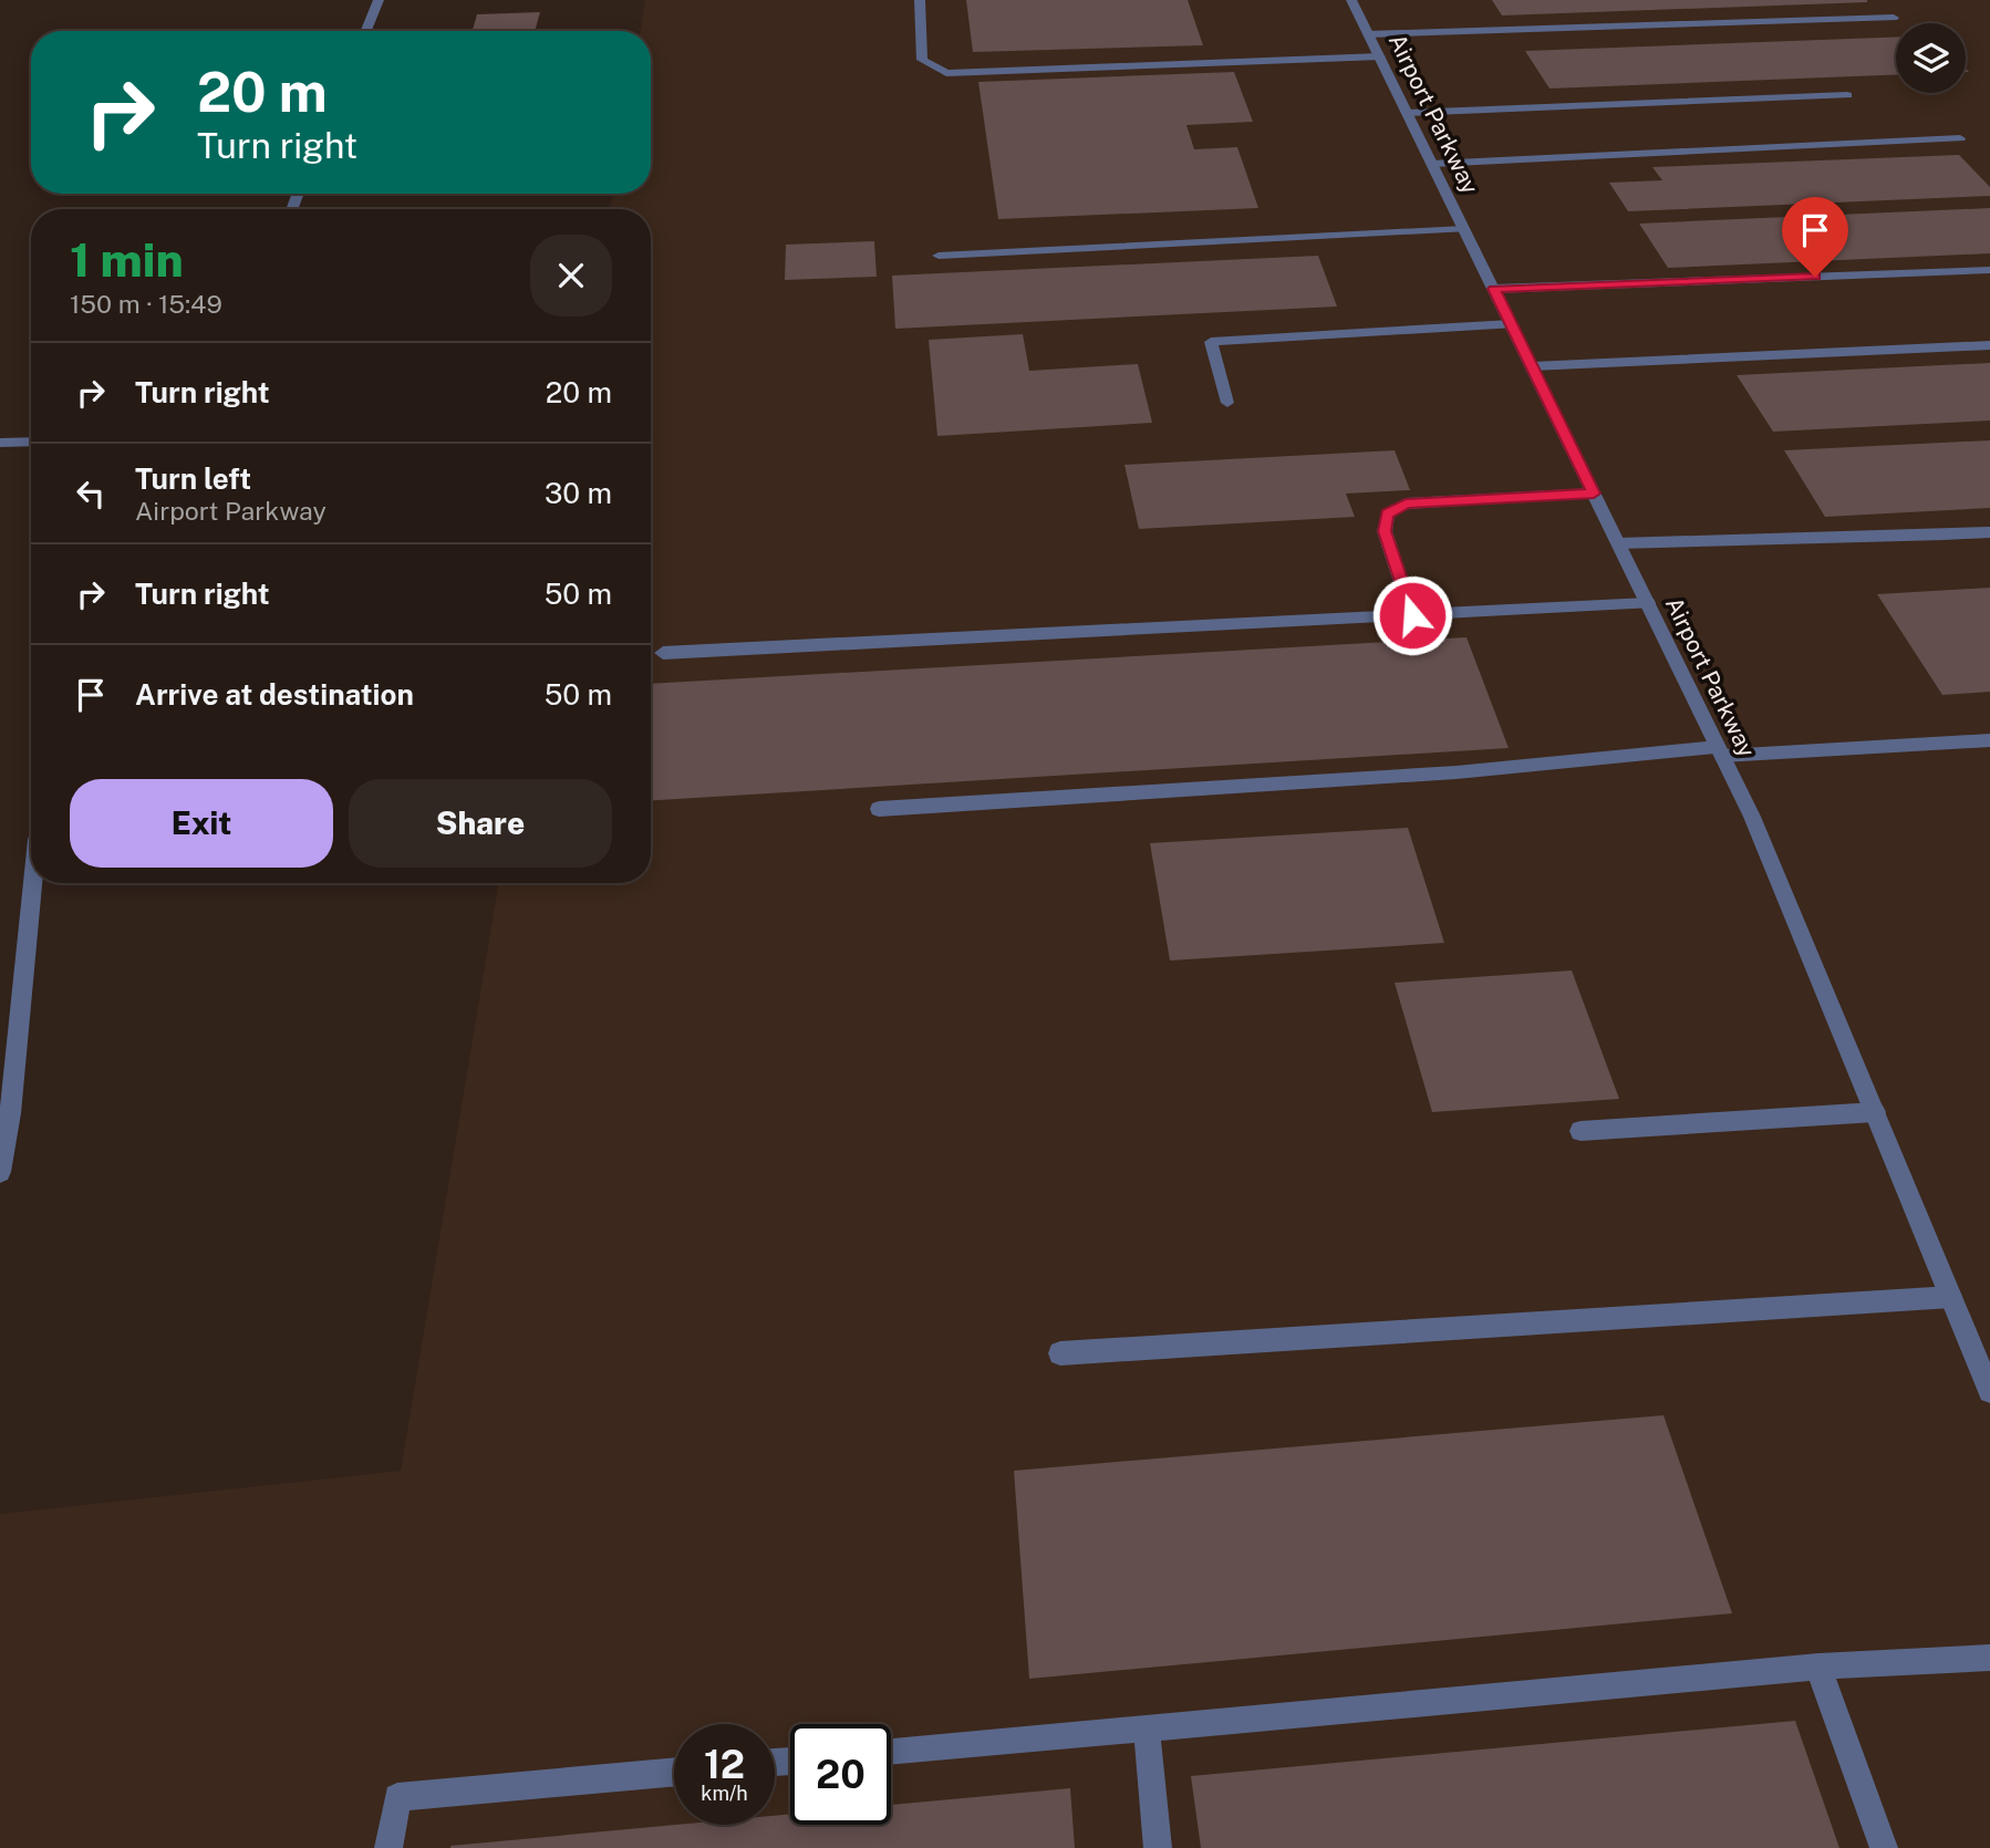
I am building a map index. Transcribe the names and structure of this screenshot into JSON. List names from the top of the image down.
{
  "streets": {
    "street": ["Airport Parkway"]
  },
  "page": {
    "turn": ["20 m", "Turn right"],
    "heading": ["1 min", "150 m · 15:49"],
    "list": [
      {
        "name": "Turn right",
        "value": "20 m"
      },
      {
        "name": "Turn left",
        "note": "Airport Parkway",
        "value": "30 m"
      },
      {
        "name": "Turn right",
        "value": "50 m"
      },
      {
        "name": "Arrive at destination",
        "value": "50 m"
      }
    ],
    "buttons": ["Exit", "Share"],
    "speed": "12 km/h",
    "limit": "20"
  }
}
